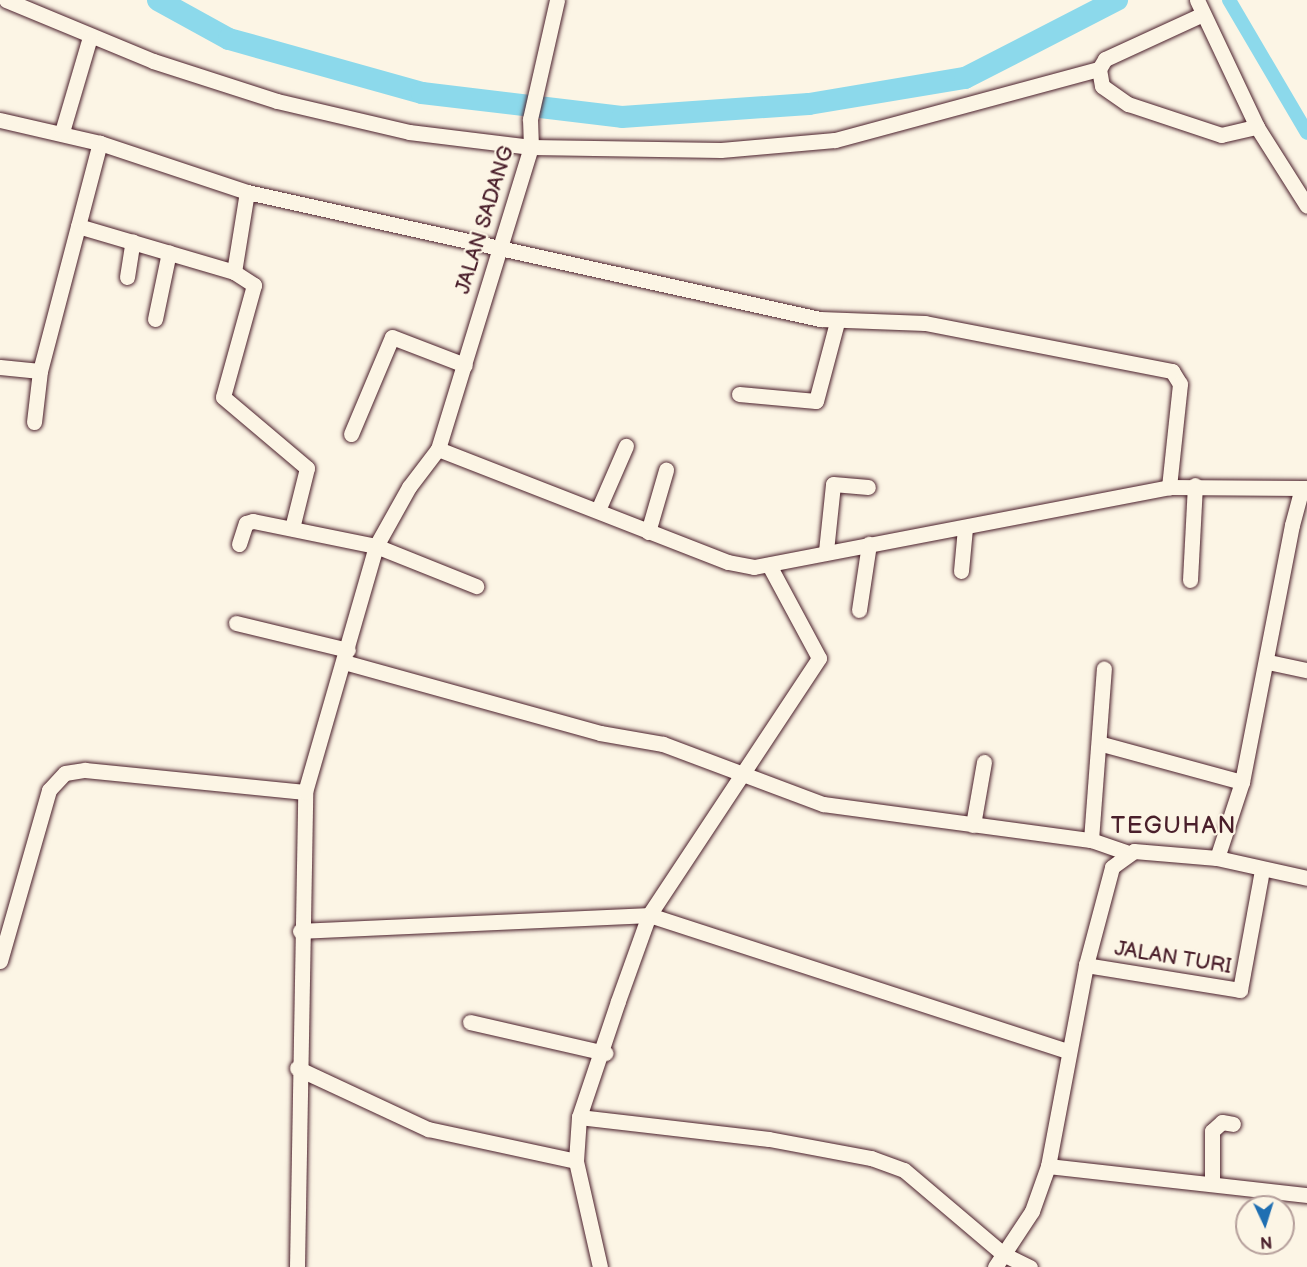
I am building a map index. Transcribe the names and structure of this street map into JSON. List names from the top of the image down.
{
  "streets": {
    "street": ["JALAN SADANG", "JALAN TURI"]
  },
  "districts": ["TEGUHAN"],
  "north": "bottom"
}
